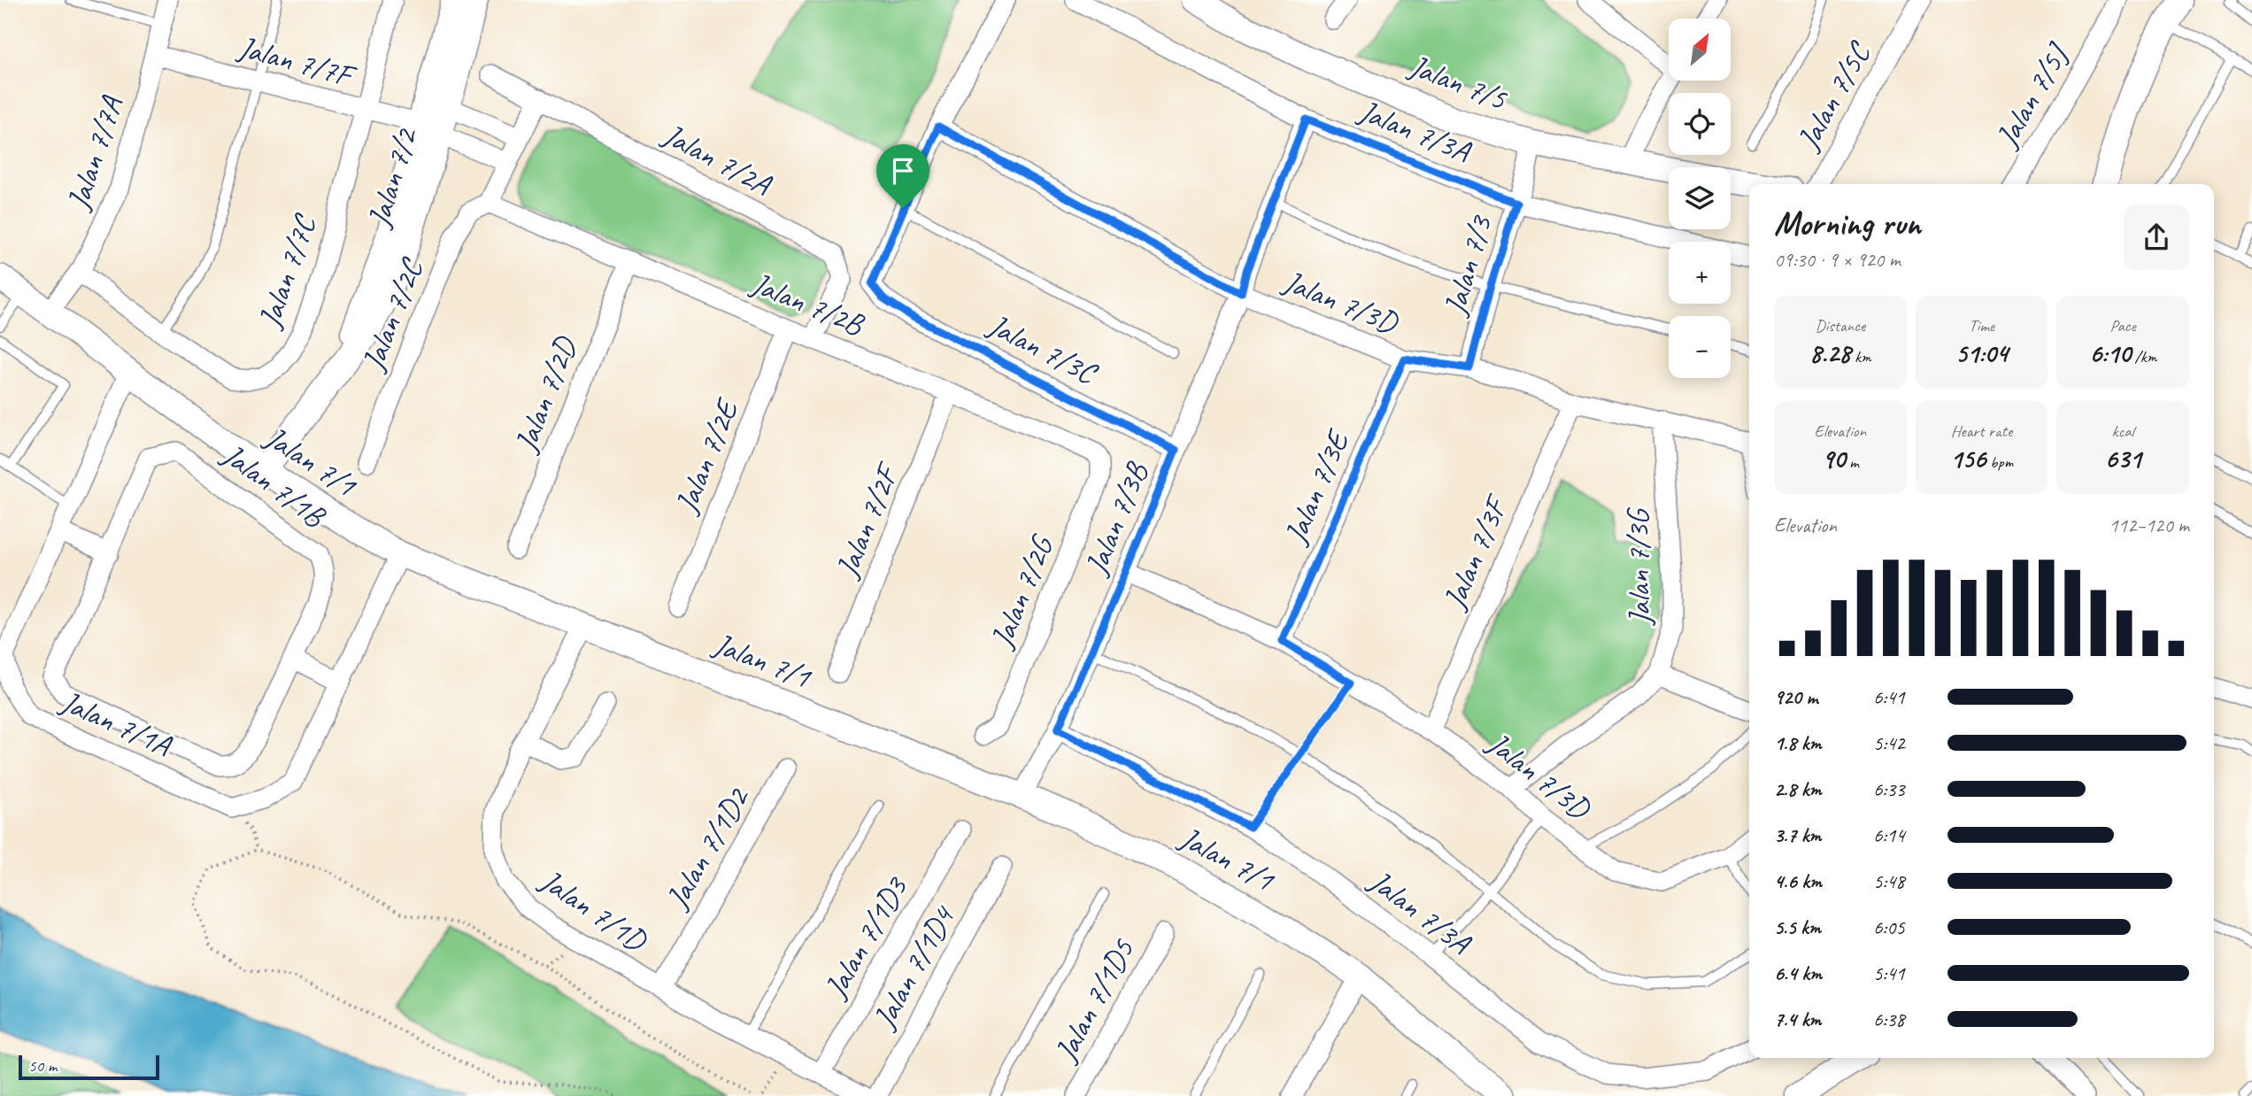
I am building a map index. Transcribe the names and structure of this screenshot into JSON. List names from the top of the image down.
{
  "streets": {
    "street": [
      "Jalan 7/7F",
      "Jalan 7/5",
      "Jalan 7/5C",
      "Jalan 7/5J",
      "Jalan 7/3A",
      "Jalan 7/7A",
      "Jalan 7/2A",
      "Jalan 7/2",
      "Jalan 7/3",
      "Jalan 7/7C",
      "Jalan 7/3D",
      "Jalan 7/2B",
      "Jalan 7/2C",
      "Jalan 7/3C",
      "Jalan 7/2D",
      "Jalan 7/2E",
      "Jalan 7/1",
      "Jalan 7/1B",
      "Jalan 7/3E",
      "Jalan 7/3B",
      "Jalan 7/2F",
      "Jalan 7/3F",
      "Jalan 7/3G",
      "Jalan 7/2G",
      "Jalan 7/1A",
      "Jalan 7/1D2",
      "Jalan 7/1D",
      "Jalan 7/1D3",
      "Jalan 7/1D4",
      "Jalan 7/1D5"
    ]
  },
  "crossings": [
    ["Jalan 7/7F", "Jalan 7/7A"],
    ["Jalan 7/7F", "Jalan 7/2"],
    ["Jalan 7/7F", "Jalan 7/7C"],
    ["Jalan 7/5", "Jalan 7/3"],
    ["Jalan 7/3A", "Jalan 7/3"],
    ["Jalan 7/3A", "Jalan 7/3B"],
    ["Jalan 7/7A", "Jalan 7/7C"],
    ["Jalan 7/7A", "Jalan 7/1"],
    ["Jalan 7/2A", "Jalan 7/2B"],
    ["Jalan 7/2", "Jalan 7/1"],
    ["Jalan 7/3", "Jalan 7/3D"],
    ["Jalan 7/3D", "Jalan 7/3E"],
    ["Jalan 7/3D", "Jalan 7/3B"],
    ["Jalan 7/3D", "Jalan 7/3F"],
    ["Jalan 7/3D", "Jalan 7/3G"],
    ["Jalan 7/2B", "Jalan 7/2C"],
    ["Jalan 7/2B", "Jalan 7/2D"],
    ["Jalan 7/2B", "Jalan 7/2E"],
    ["Jalan 7/2B", "Jalan 7/2F"],
    ["Jalan 7/2B", "Jalan 7/2G"],
    ["Jalan 7/3C", "Jalan 7/3B"],
    ["Jalan 7/1", "Jalan 7/3B"],
    ["Jalan 7/1", "Jalan 7/1A"],
    ["Jalan 7/1", "Jalan 7/1D"],
    ["Jalan 7/1D2", "Jalan 7/1D"],
    ["Jalan 7/1D", "Jalan 7/1D3"]
  ],
  "scale_bar": "50 m",
  "north": "top right",
  "page": {
    "map_buttons": ["+", "−"],
    "heading": ["Morning run", "09:30 · 9 × 920 m"],
    "stats": [
      ["Distance", "8.28 km"],
      ["Time", "51:04"],
      ["Pace", "6:10 /km"],
      ["Elevation", "90 m"],
      ["Heart rate", "156 bpm"],
      ["kcal", "631"]
    ],
    "chart": ["Elevation", "112–120 m"],
    "list": [
      {
        "name": "920 m",
        "note": "6:41"
      },
      {
        "name": "1.8 km",
        "note": "5:42"
      },
      {
        "name": "2.8 km",
        "note": "6:33"
      },
      {
        "name": "3.7 km",
        "note": "6:14"
      },
      {
        "name": "4.6 km",
        "note": "5:48"
      },
      {
        "name": "5.5 km",
        "note": "6:05"
      },
      {
        "name": "6.4 km",
        "note": "5:41"
      },
      {
        "name": "7.4 km",
        "note": "6:38"
      }
    ],
    "scale": "50 m"
  }
}
